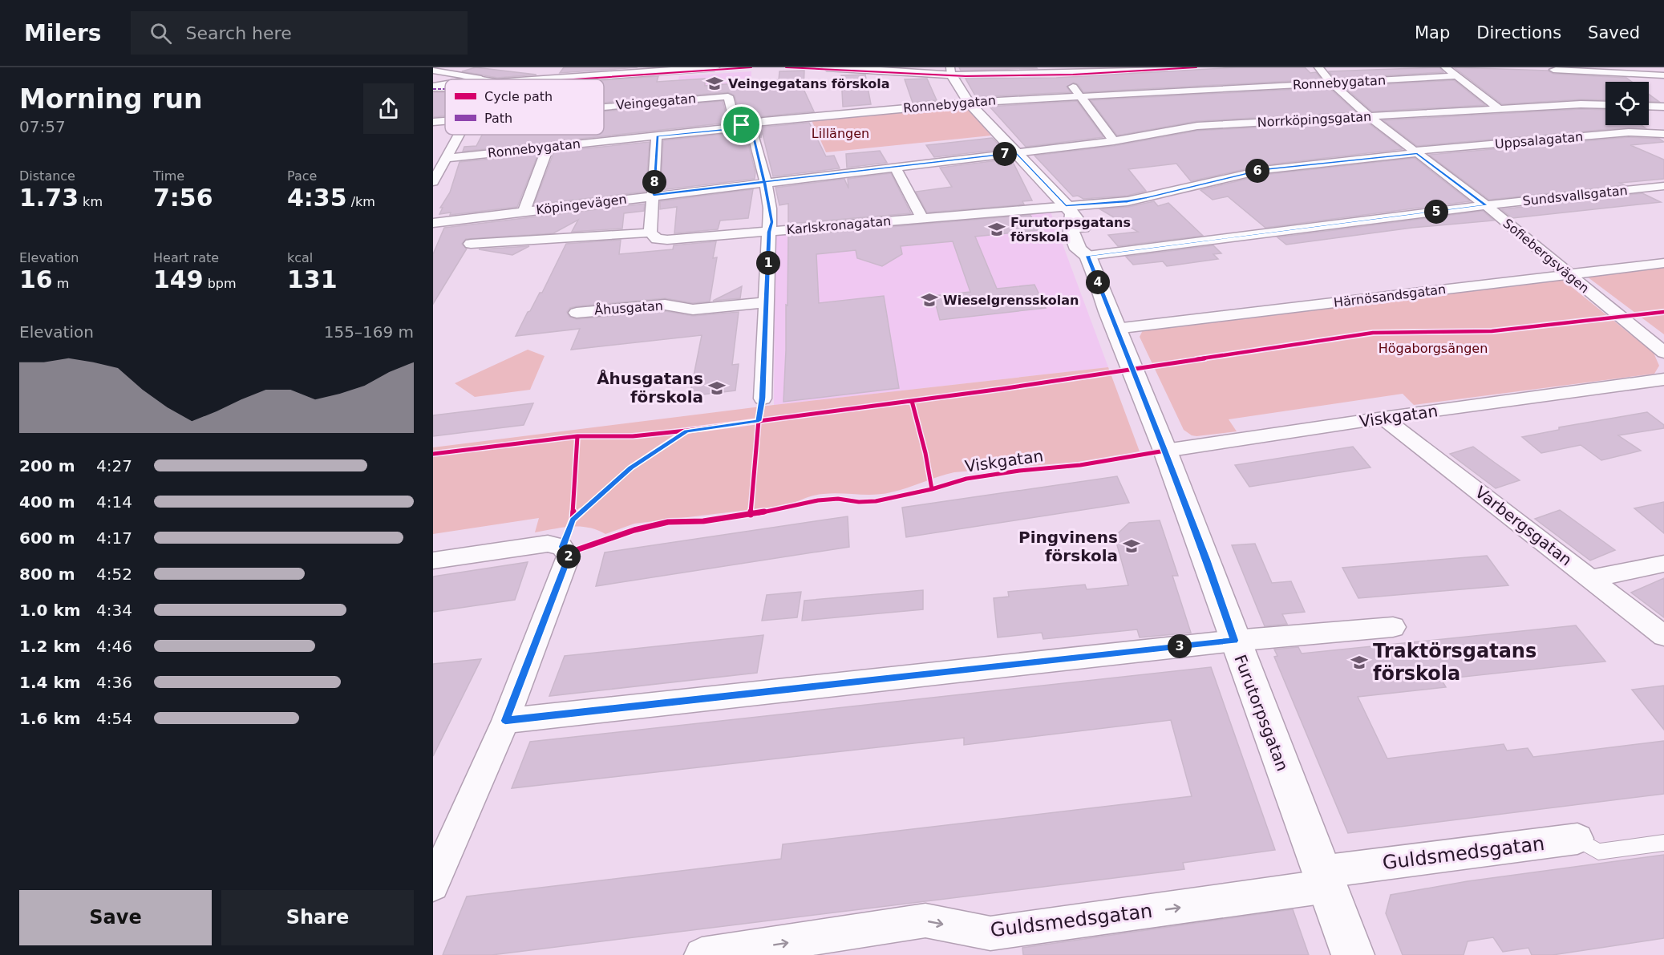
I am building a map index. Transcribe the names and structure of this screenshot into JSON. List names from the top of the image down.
{
  "streets": {
    "street": [
      "Ronnebygatan",
      "Veingegatan",
      "Norrköpingsgatan",
      "Uppsalagatan",
      "Sundsvallsgatan",
      "Köpingevägen",
      "Karlskronagatan",
      "Sofiebergsvägen",
      "Härnösandsgatan",
      "Åhusgatan",
      "Viskgatan",
      "Varbergsgatan",
      "Furutorpsgatan",
      "Guldsmedsgatan"
    ]
  },
  "crossings": [
    ["Ronnebygatan", "Veingegatan"],
    ["Ronnebygatan", "Sofiebergsvägen"],
    ["Norrköpingsgatan", "Köpingevägen"],
    ["Norrköpingsgatan", "Sofiebergsvägen"],
    ["Uppsalagatan", "Karlskronagatan"],
    ["Uppsalagatan", "Sofiebergsvägen"],
    ["Uppsalagatan", "Furutorpsgatan"],
    ["Sundsvallsgatan", "Sofiebergsvägen"],
    ["Sundsvallsgatan", "Furutorpsgatan"],
    ["Karlskronagatan", "Furutorpsgatan"],
    ["Sofiebergsvägen", "Härnösandsgatan"],
    ["Härnösandsgatan", "Furutorpsgatan"],
    ["Viskgatan", "Varbergsgatan"],
    ["Viskgatan", "Furutorpsgatan"],
    ["Furutorpsgatan", "Guldsmedsgatan"]
  ],
  "one_way": ["Guldsmedsgatan"],
  "parks": ["Lillängen", "Högaborgsängen"],
  "places": {
    "school or university": [
      "Veingegatans förskola",
      "Furutorpsgatans förskola",
      "Wieselgrensskolan",
      "Åhusgatans förskola",
      "Pingvinens förskola",
      "Traktörsgatans förskola"
    ]
  },
  "legend": ["Cycle path", "Path"],
  "page": {
    "header": "Milers",
    "search": "Search here",
    "nav": ["Map", "Directions", "Saved"],
    "heading": ["Morning run", "07:57"],
    "pins": [
      "7",
      "6",
      "8",
      "5",
      "1",
      "4",
      "2",
      "3"
    ],
    "stats": [
      ["Distance", "1.73 km"],
      ["Time", "7:56"],
      ["Pace", "4:35 /km"],
      ["Elevation", "16 m"],
      ["Heart rate", "149 bpm"],
      ["kcal", "131"]
    ],
    "chart": ["Elevation", "155–169 m"],
    "list": [
      {
        "name": "200 m",
        "note": "4:27"
      },
      {
        "name": "400 m",
        "note": "4:14"
      },
      {
        "name": "600 m",
        "note": "4:17"
      },
      {
        "name": "800 m",
        "note": "4:52"
      },
      {
        "name": "1.0 km",
        "note": "4:34"
      },
      {
        "name": "1.2 km",
        "note": "4:46"
      },
      {
        "name": "1.4 km",
        "note": "4:36"
      },
      {
        "name": "1.6 km",
        "note": "4:54"
      }
    ],
    "buttons": ["Save", "Share"]
  }
}
